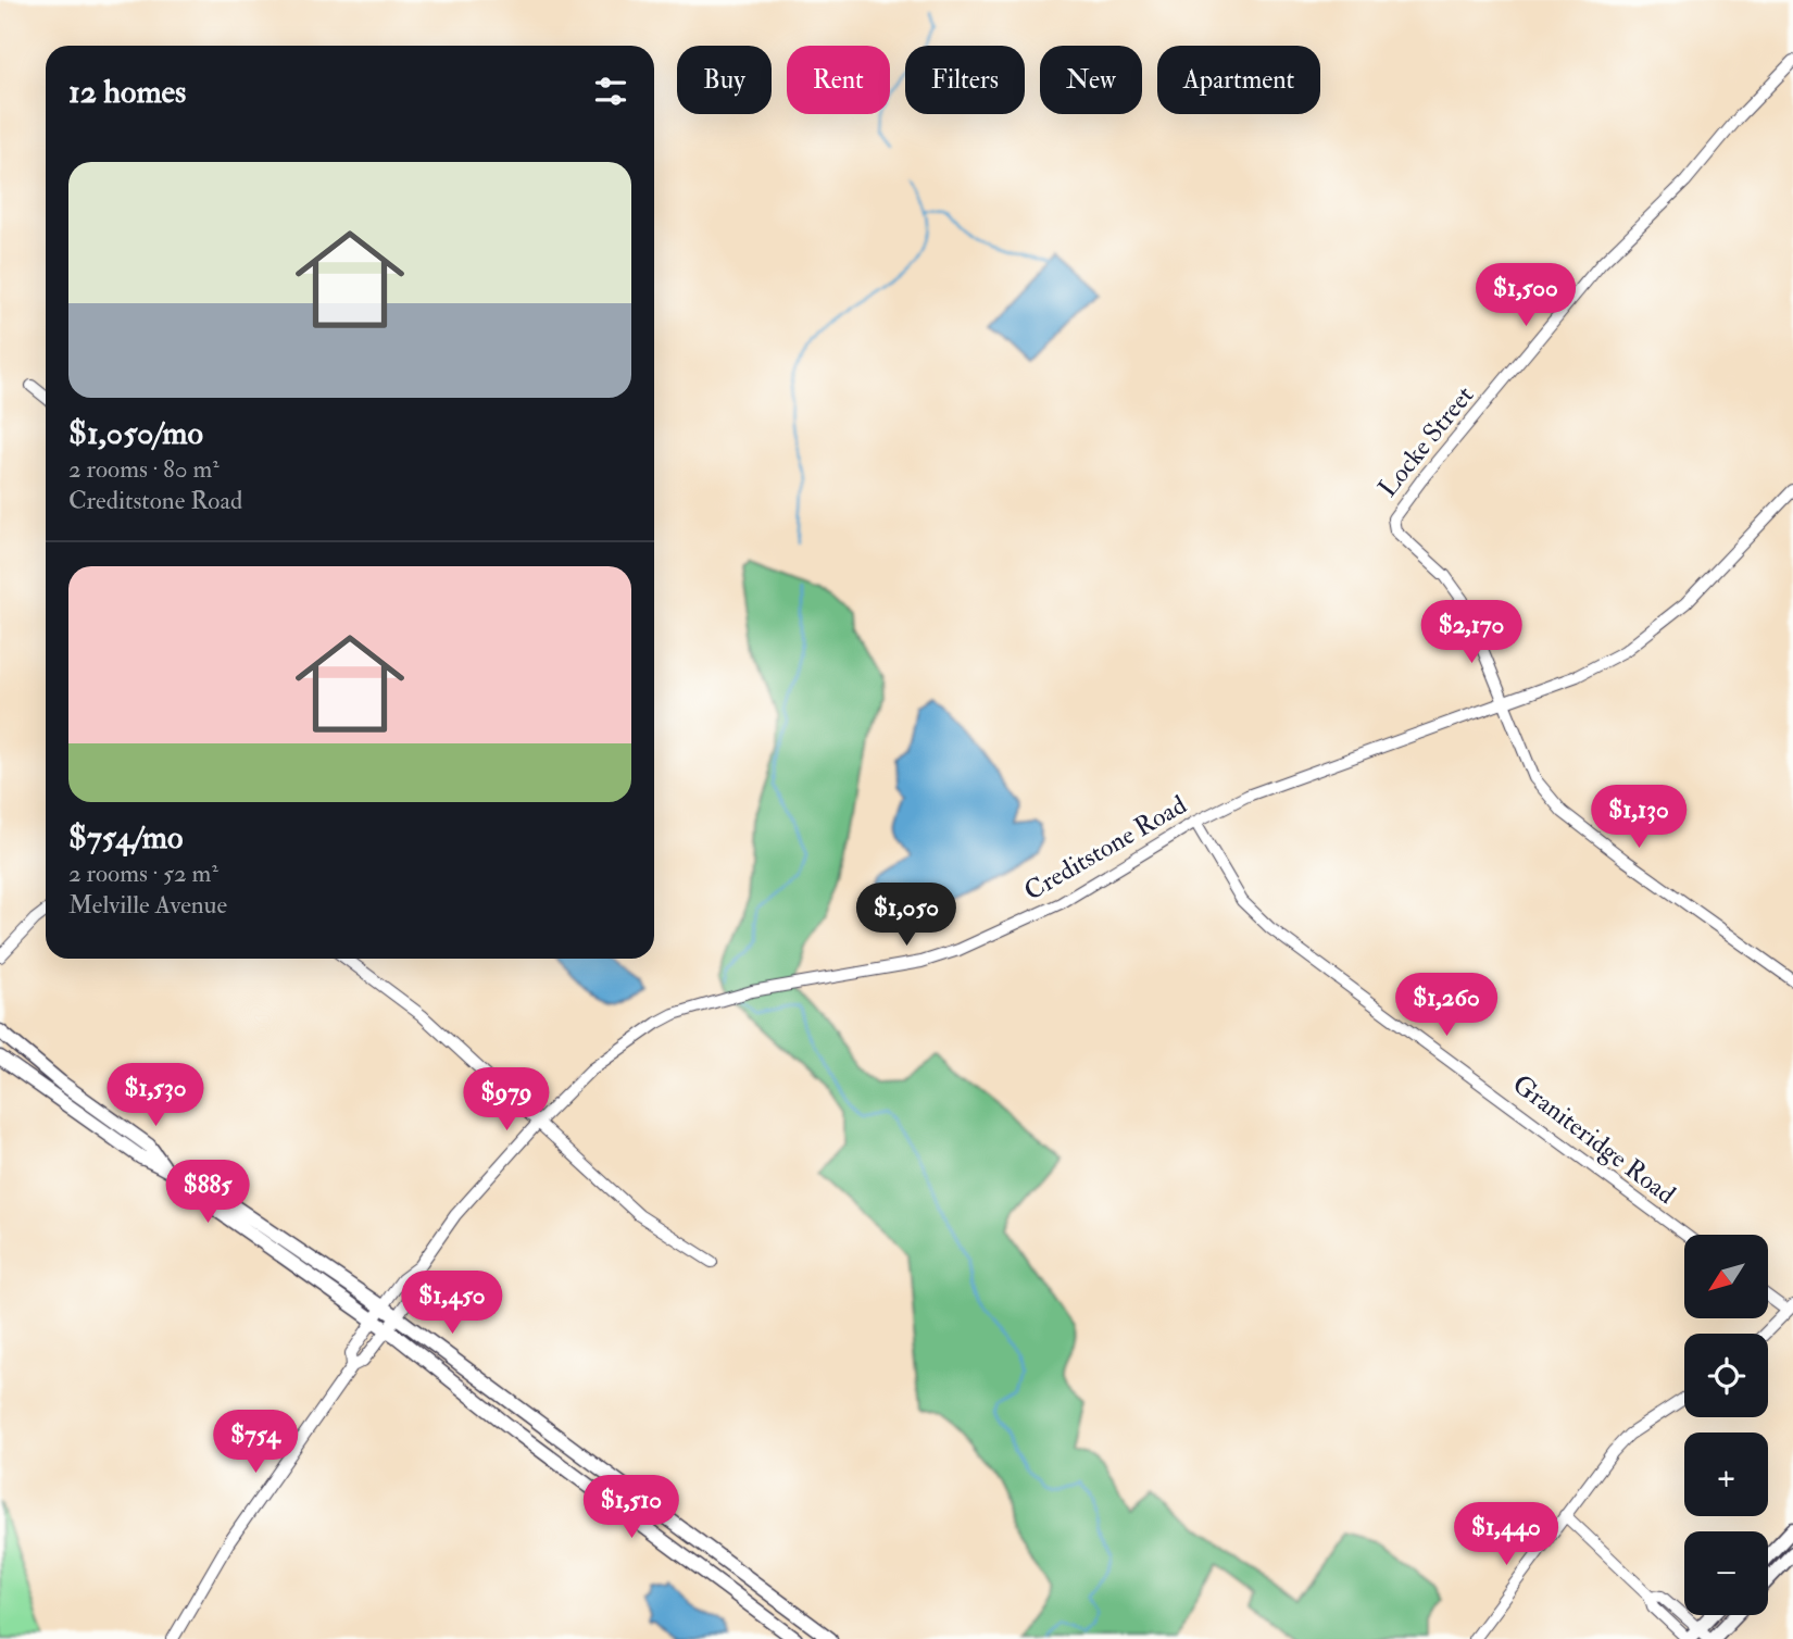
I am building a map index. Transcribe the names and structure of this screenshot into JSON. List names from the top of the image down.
{
  "streets": {
    "street": ["Locke Street", "Creditstone Road", "Graniteridge Road"]
  },
  "crossings": [
    ["Locke Street", "Creditstone Road"],
    ["Creditstone Road", "Graniteridge Road"]
  ],
  "north": "bottom left",
  "page": {
    "chip": [
      "Buy",
      "Rent",
      "Filters",
      "New",
      "Apartment"
    ],
    "heading": "12 homes",
    "list": [
      {
        "name": "$1,050/mo",
        "note": "2 rooms · 80 m² · Creditstone Road"
      },
      {
        "name": "$754/mo",
        "note": "2 rooms · 52 m² · Melville Avenue"
      }
    ],
    "price": [
      "$1,500",
      "$2,170",
      "$1,130",
      "$1,050",
      "$1,260",
      "$1,530",
      "$979",
      "$885",
      "$1,450",
      "$754",
      "$1,510",
      "$1,440"
    ],
    "map_buttons": ["+", "−"]
  }
}
